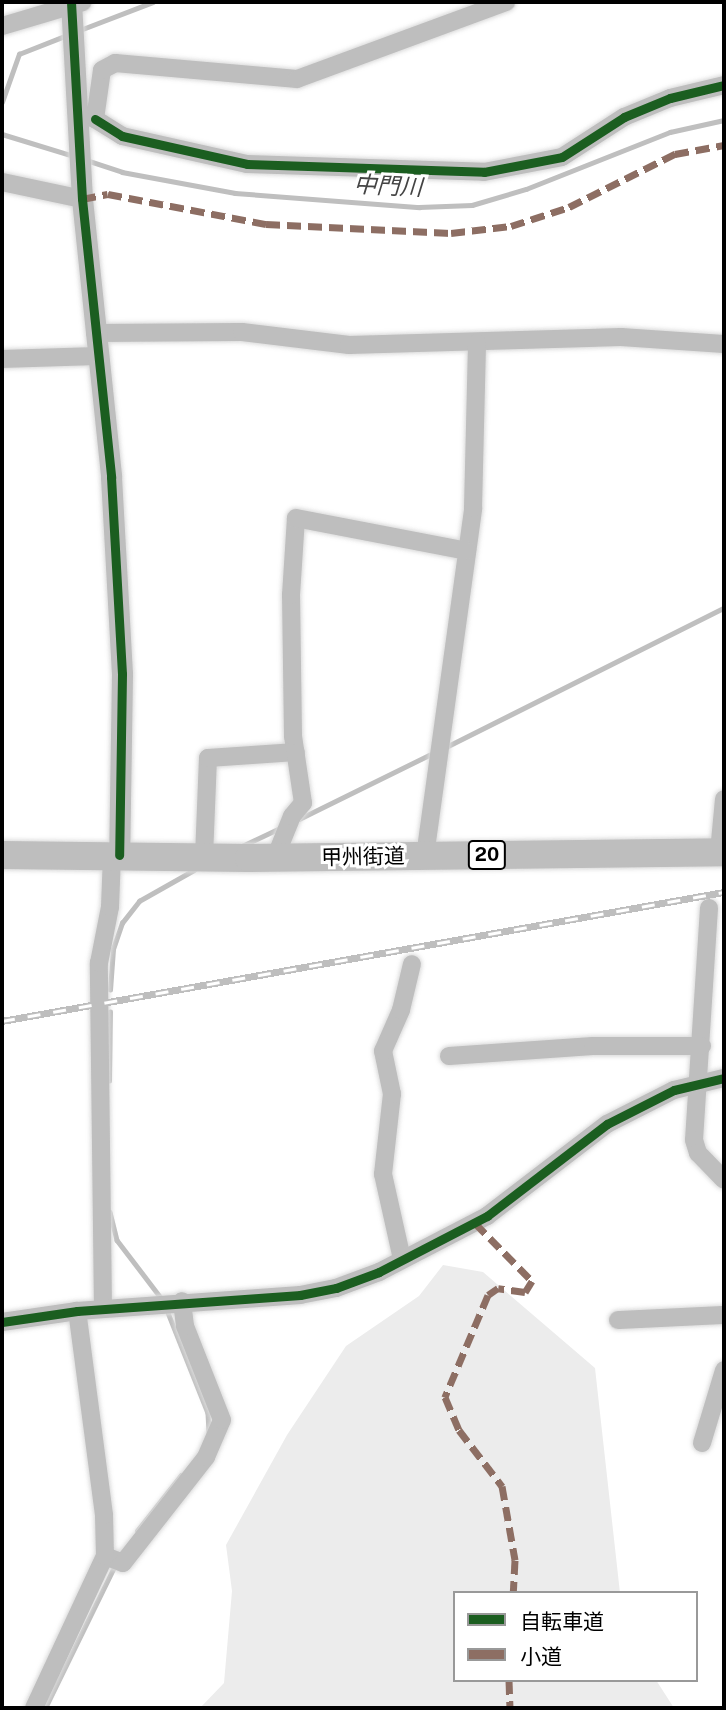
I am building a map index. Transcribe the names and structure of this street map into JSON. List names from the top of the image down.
{
  "streets": {
    "highway": ["20", "甲州街道"]
  },
  "water": ["中門川"],
  "legend": ["自転車道", "小道"]
}
